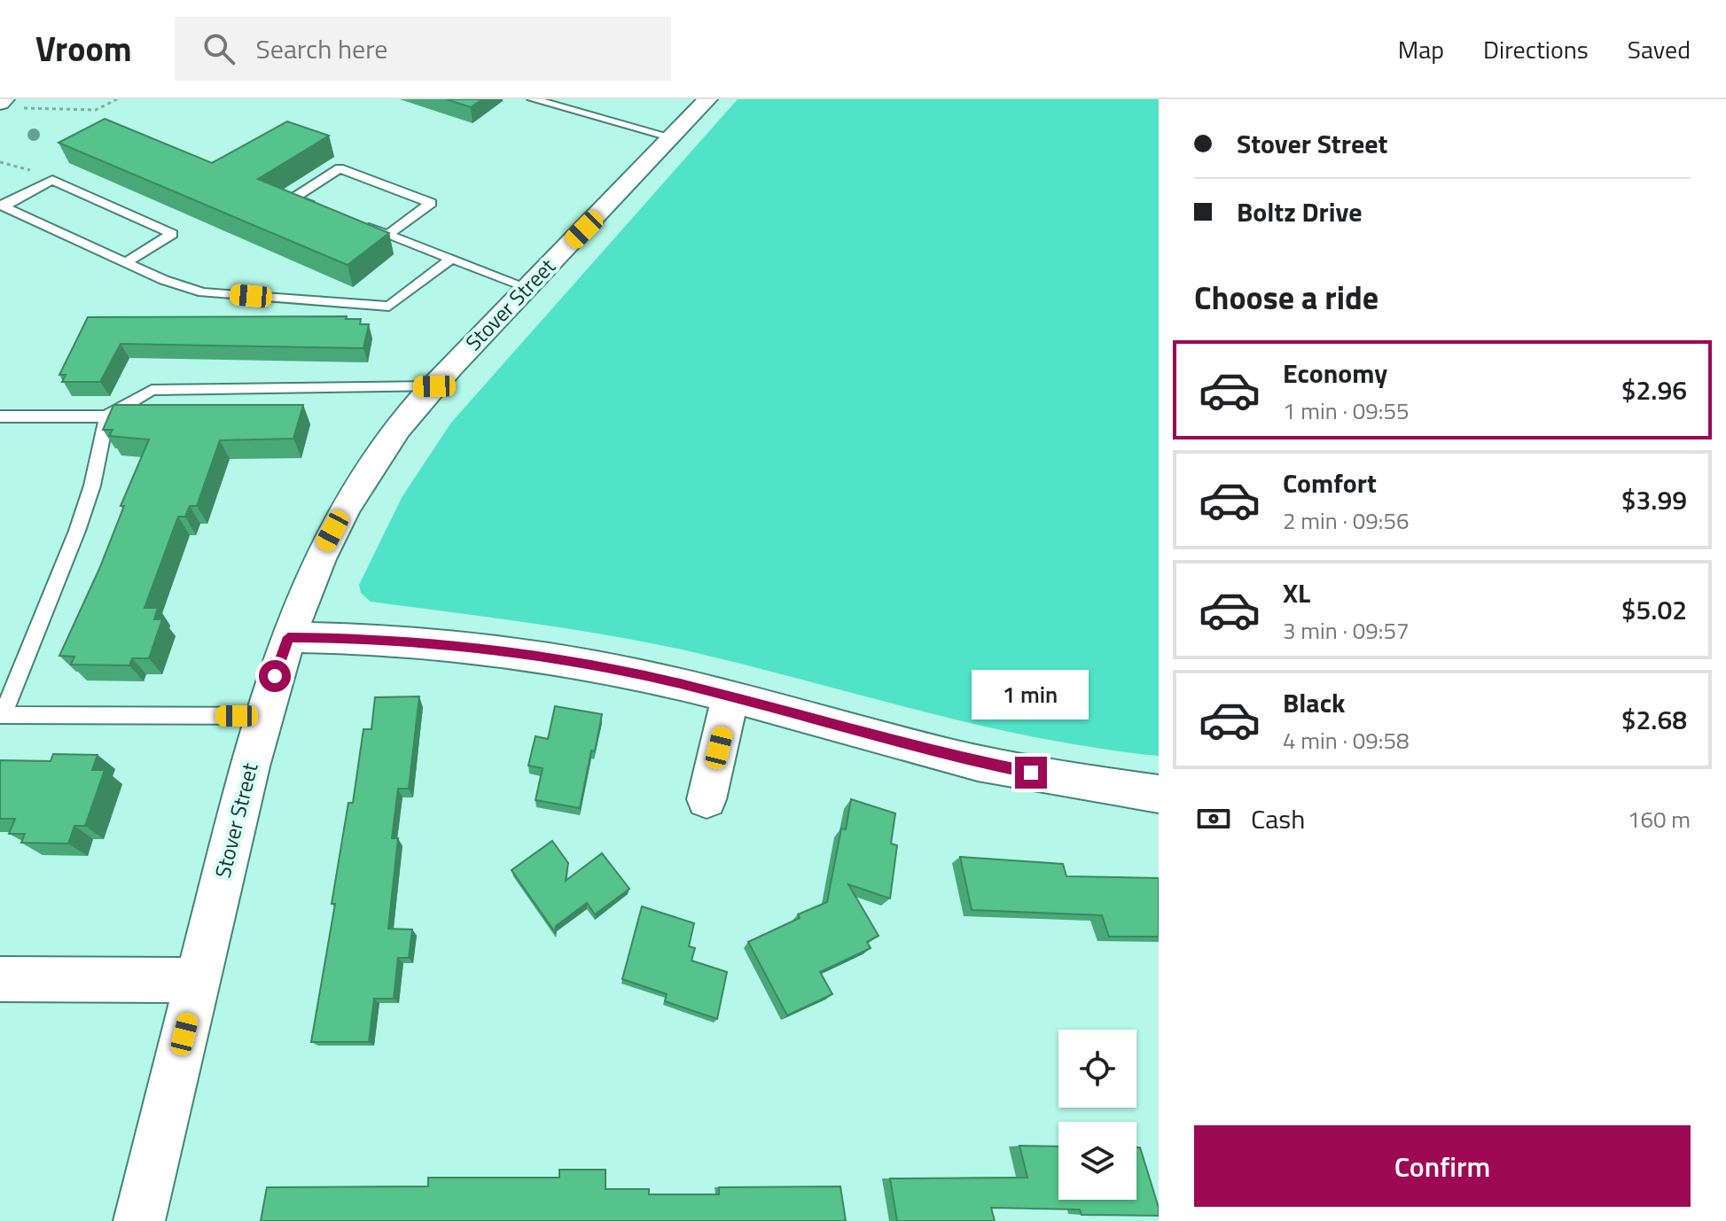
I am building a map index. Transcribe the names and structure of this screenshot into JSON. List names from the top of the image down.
{
  "streets": {
    "street": ["Stover Street"]
  },
  "page": {
    "header": "Vroom",
    "search": "Search here",
    "nav": ["Map", "Directions", "Saved"],
    "banner": ["Stover Street", "Boltz Drive"],
    "heading": "Choose a ride",
    "list": [
      {
        "name": "Economy",
        "note": "1 min · 09:55",
        "value": "$2.96"
      },
      {
        "name": "Comfort",
        "note": "2 min · 09:56",
        "value": "$3.99"
      },
      {
        "name": "XL",
        "note": "3 min · 09:57",
        "value": "$5.02"
      },
      {
        "name": "Black",
        "note": "4 min · 09:58",
        "value": "$2.68"
      }
    ],
    "bubble": "1 min",
    "pay": ["Cash", "160 m"],
    "buttons": "Confirm"
  }
}
